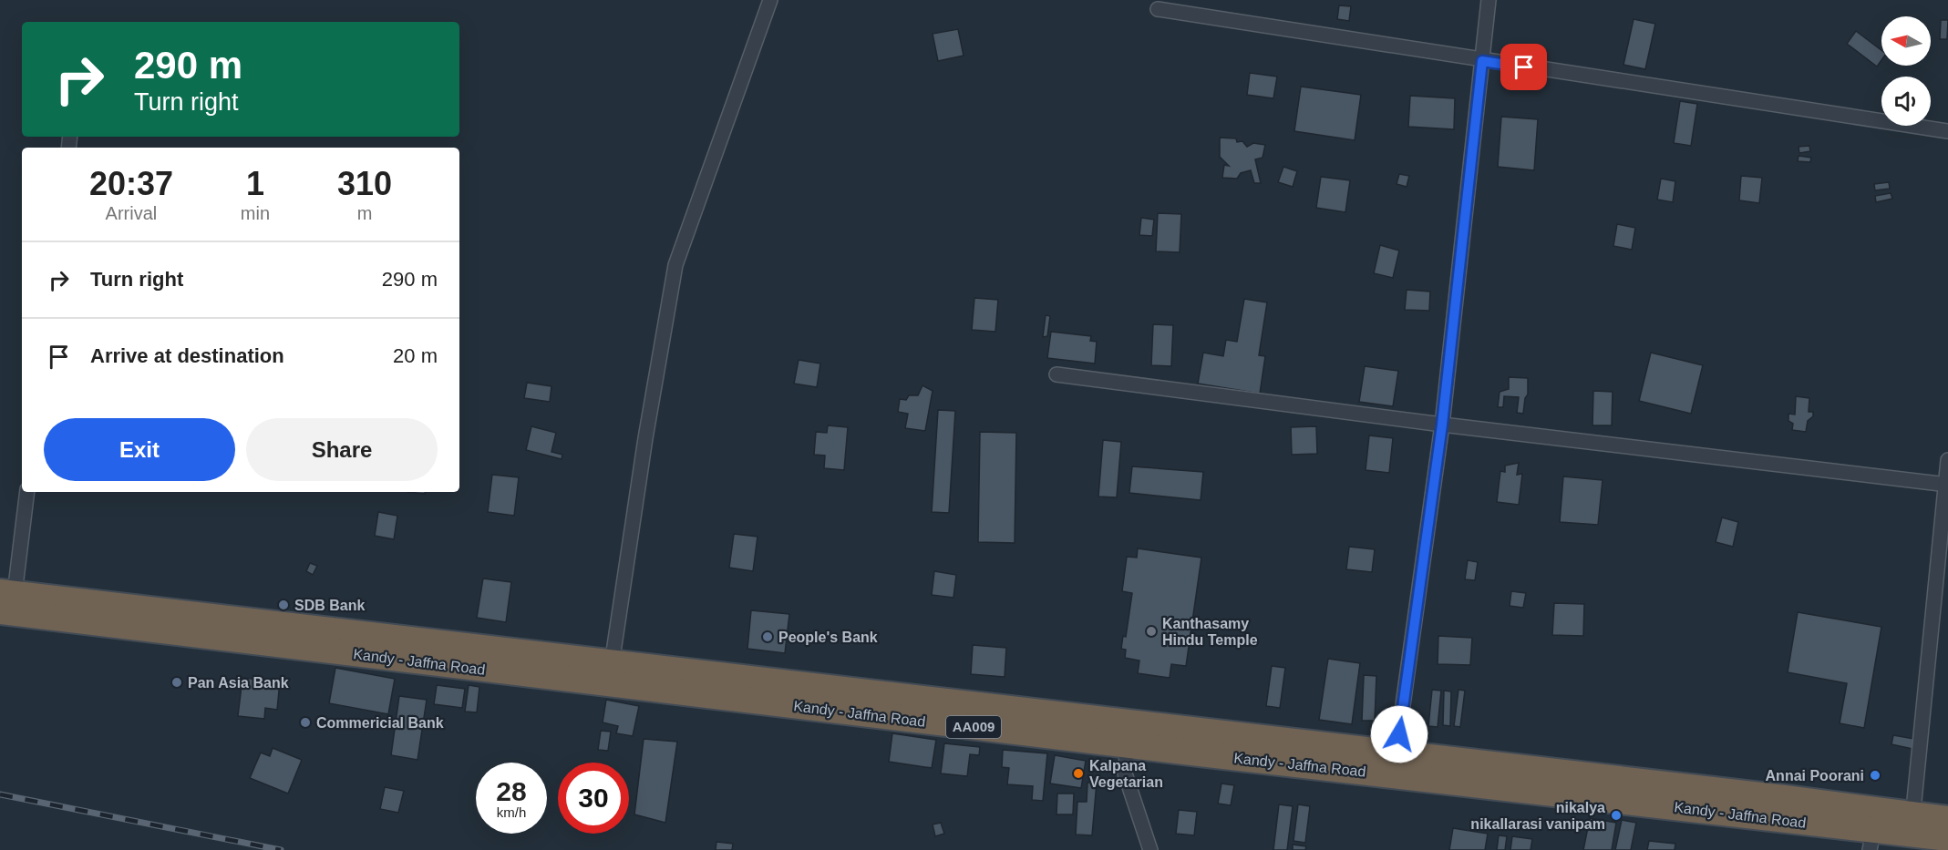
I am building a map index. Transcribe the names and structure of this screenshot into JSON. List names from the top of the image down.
{
  "streets": {
    "highway": ["Kandy - Jaffna Road", "AA009"]
  },
  "places": [
    "SDB Bank",
    "Kanthasamy Hindu Temple",
    "People's Bank",
    "Pan Asia Bank",
    "Commericial Bank",
    "Kalpana Vegetarian",
    "Annai Poorani",
    "nikalya nikallarasi vanipam"
  ],
  "north": "left",
  "page": {
    "turn": ["290 m", "Turn right"],
    "eta": [
      "20:37",
      "Arrival",
      "1",
      "min",
      "310",
      "m"
    ],
    "list": [
      {
        "name": "Turn right",
        "value": "290 m"
      },
      {
        "name": "Arrive at destination",
        "value": "20 m"
      }
    ],
    "buttons": ["Exit", "Share"],
    "speed": "28 km/h",
    "limit": "30"
  }
}
